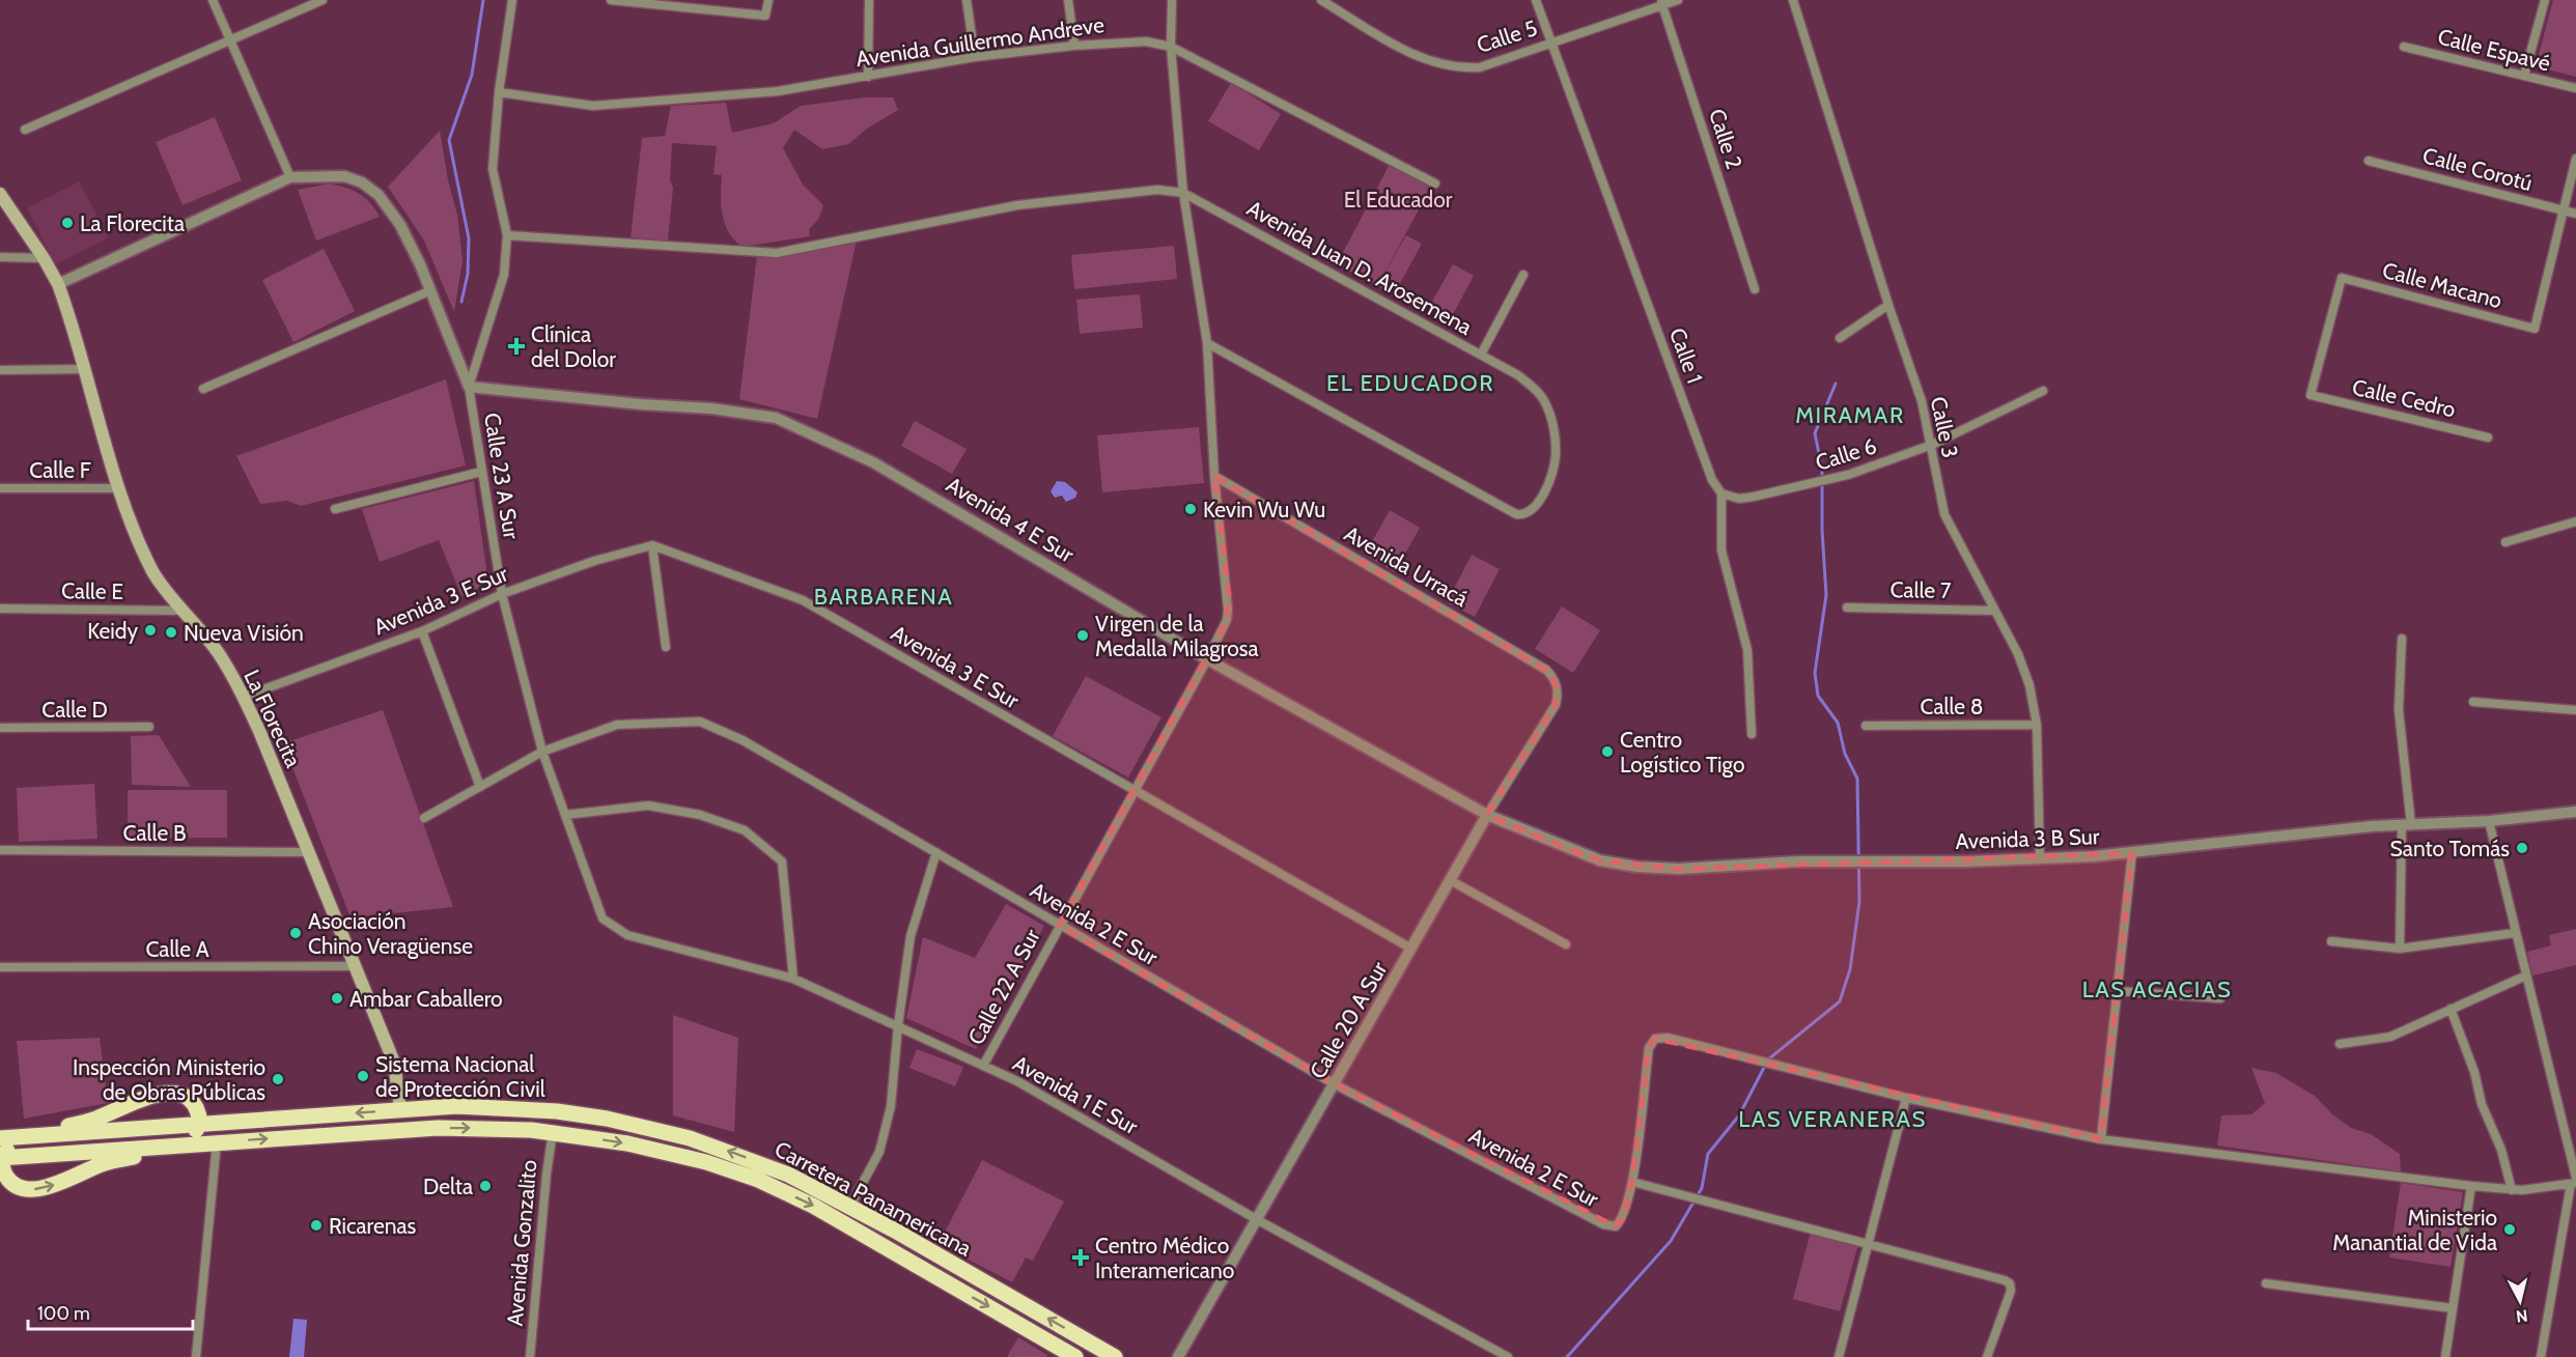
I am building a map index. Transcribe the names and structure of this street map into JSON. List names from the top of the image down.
{
  "streets": {
    "highway": ["Carretera Panamericana"],
    "main road": ["La Florecita"],
    "street": [
      "Calle 5",
      "Avenida Guillermo Andreve",
      "Calle Espavé",
      "Calle 2",
      "Calle Corotú",
      "Avenida Juan D. Arosemena",
      "Calle Macano",
      "Calle 1",
      "Calle Cedro",
      "Calle 3",
      "Calle 6",
      "Calle F",
      "Calle 23 A Sur",
      "Avenida 4 E Sur",
      "Avenida Urracá",
      "Calle 7",
      "Calle E",
      "Avenida 3 E Sur",
      "Calle 8",
      "Calle D",
      "Calle B",
      "Avenida 3 B Sur",
      "Avenida 2 E Sur",
      "Calle A",
      "Calle 22 A Sur",
      "Calle 20 A Sur",
      "Avenida 1 E Sur",
      "Avenida Gonzalito"
    ]
  },
  "crossings": [
    ["Calle 5", "Calle 2"],
    ["Calle 5", "Calle 1"],
    ["Avenida Guillermo Andreve", "Calle 23 A Sur"],
    ["Avenida Guillermo Andreve", "Calle 22 A Sur"],
    ["Calle Corotú", "Calle Macano"],
    ["Avenida Juan D. Arosemena", "Calle 22 A Sur"],
    ["Calle Macano", "Calle Cedro"],
    ["Calle 1", "Calle 6"],
    ["Calle 3", "Calle 6"],
    ["Calle 3", "Calle 7"],
    ["Calle 3", "Calle 8"],
    ["Calle 3", "Avenida 3 B Sur"],
    ["Calle F", "La Florecita"],
    ["Calle 23 A Sur", "Avenida 4 E Sur"],
    ["Calle 23 A Sur", "Avenida 3 E Sur"],
    ["Calle 23 A Sur", "Avenida 2 E Sur"],
    ["Calle 23 A Sur", "Avenida 1 E Sur"],
    ["Avenida 4 E Sur", "Avenida 3 B Sur"],
    ["Avenida 4 E Sur", "Calle 22 A Sur"],
    ["Avenida 4 E Sur", "Calle 20 A Sur"],
    ["Avenida Urracá", "Calle 22 A Sur"],
    ["Avenida Urracá", "Calle 20 A Sur"],
    ["Calle E", "La Florecita"],
    ["Avenida 3 E Sur", "La Florecita"],
    ["Avenida 3 E Sur", "Calle 22 A Sur"],
    ["Avenida 3 E Sur", "Calle 20 A Sur"],
    ["La Florecita", "Calle B"],
    ["La Florecita", "Calle A"],
    ["La Florecita", "Carretera Panamericana"],
    ["Avenida 3 B Sur", "Calle 20 A Sur"],
    ["Avenida 2 E Sur", "Calle 22 A Sur"],
    ["Avenida 2 E Sur", "Calle 20 A Sur"],
    ["Calle 22 A Sur", "Avenida 1 E Sur"],
    ["Calle 20 A Sur", "Avenida 1 E Sur"],
    ["Carretera Panamericana", "Avenida Gonzalito"]
  ],
  "districts": [
    "EL EDUCADOR",
    "MIRAMAR",
    "BARBARENA",
    "LAS ACACIAS",
    "LAS VERANERAS"
  ],
  "parks": ["El Educador"],
  "places": {
    "other": [
      "La Florecita",
      "Kevin Wu Wu",
      "Keidy",
      "Nueva Visión",
      "Virgen de la Medalla Milagrosa",
      "Centro Logístico Tigo",
      "Santo Tomás",
      "Asociación Chino Veragüense",
      "Ambar Caballero",
      "Sistema Nacional de Protección Civil",
      "Inspección Ministerio de Obras Públicas",
      "Delta",
      "Ricarenas",
      "Ministerio Manantial de Vida"
    ],
    "health": ["Clínica del Dolor", "Centro Médico Interamericano"]
  },
  "scale_bar": "100 m",
  "north": "bottom"
}
